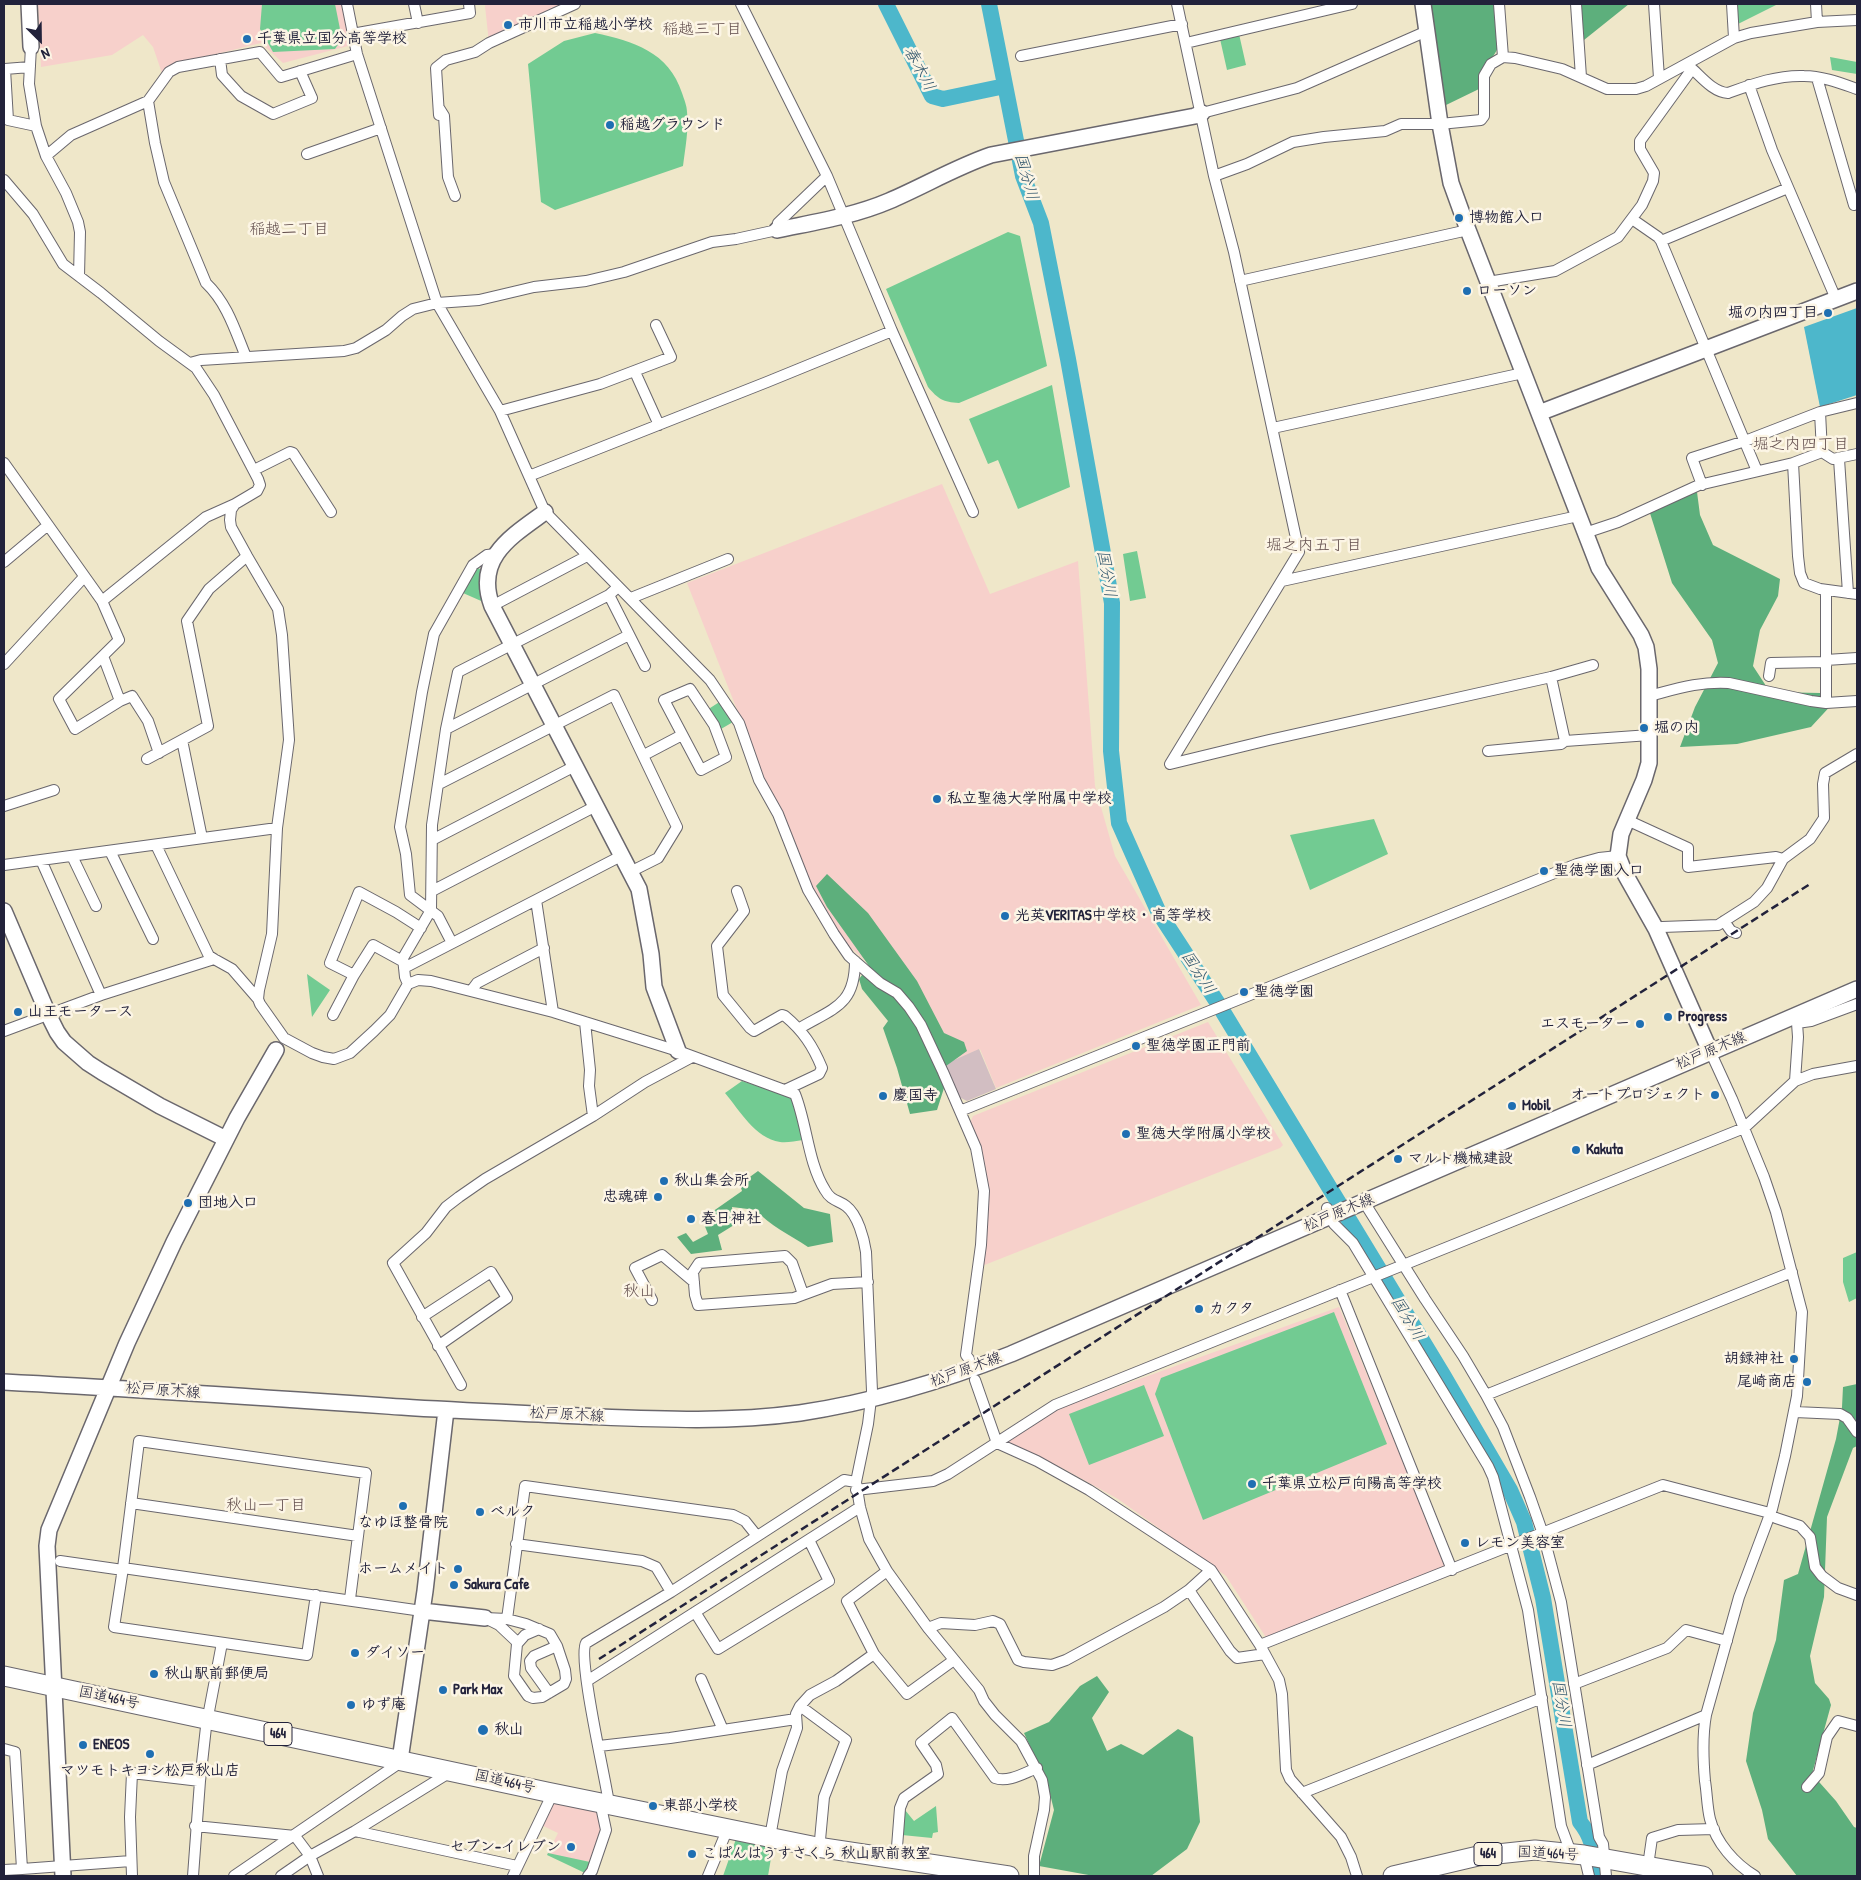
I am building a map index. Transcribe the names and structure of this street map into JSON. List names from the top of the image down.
{
  "streets": {
    "highway": ["国道464号", "464"],
    "street": ["松戸原木線"]
  },
  "districts": [
    "稲越三丁目",
    "稲越二丁目",
    "堀之内四丁目",
    "堀之内五丁目",
    "秋山",
    "秋山一丁目"
  ],
  "water": ["春木川", "国分川"],
  "places": [
    "市川市立稲越小学校",
    "千葉県立国分高等学校",
    "稲越グラウンド",
    "博物館入口",
    "ローソン",
    "堀の内四丁目",
    "堀の内",
    "私立聖徳大学附属中学校",
    "聖徳学園入口",
    "光英VERITAS中学校・高等学校",
    "聖徳学園",
    "山王モータース",
    "Progress",
    "エスモーター",
    "聖徳学園正門前",
    "オートプロジェクト",
    "慶国寺",
    "Mobil",
    "聖徳大学附属小学校",
    "Kakuta",
    "マルト機械建設",
    "秋山集会所",
    "忠魂碑",
    "団地入口",
    "春日神社",
    "カクタ",
    "胡録神社",
    "尾崎商店",
    "千葉県立松戸向陽高等学校",
    "なゆほ整骨院",
    "ベルク",
    "レモン美容室",
    "ホームメイト",
    "Sakura Cafe",
    "ダイソー",
    "秋山駅前郵便局",
    "Park Max",
    "ゆず庵",
    "秋山",
    "ENEOS",
    "マツモトキヨシ松戸秋山店",
    "東部小学校",
    "セブン-イレブン",
    "こぱんはうすさくら 秋山駅前教室"
  ],
  "north": "bottom right"
}
